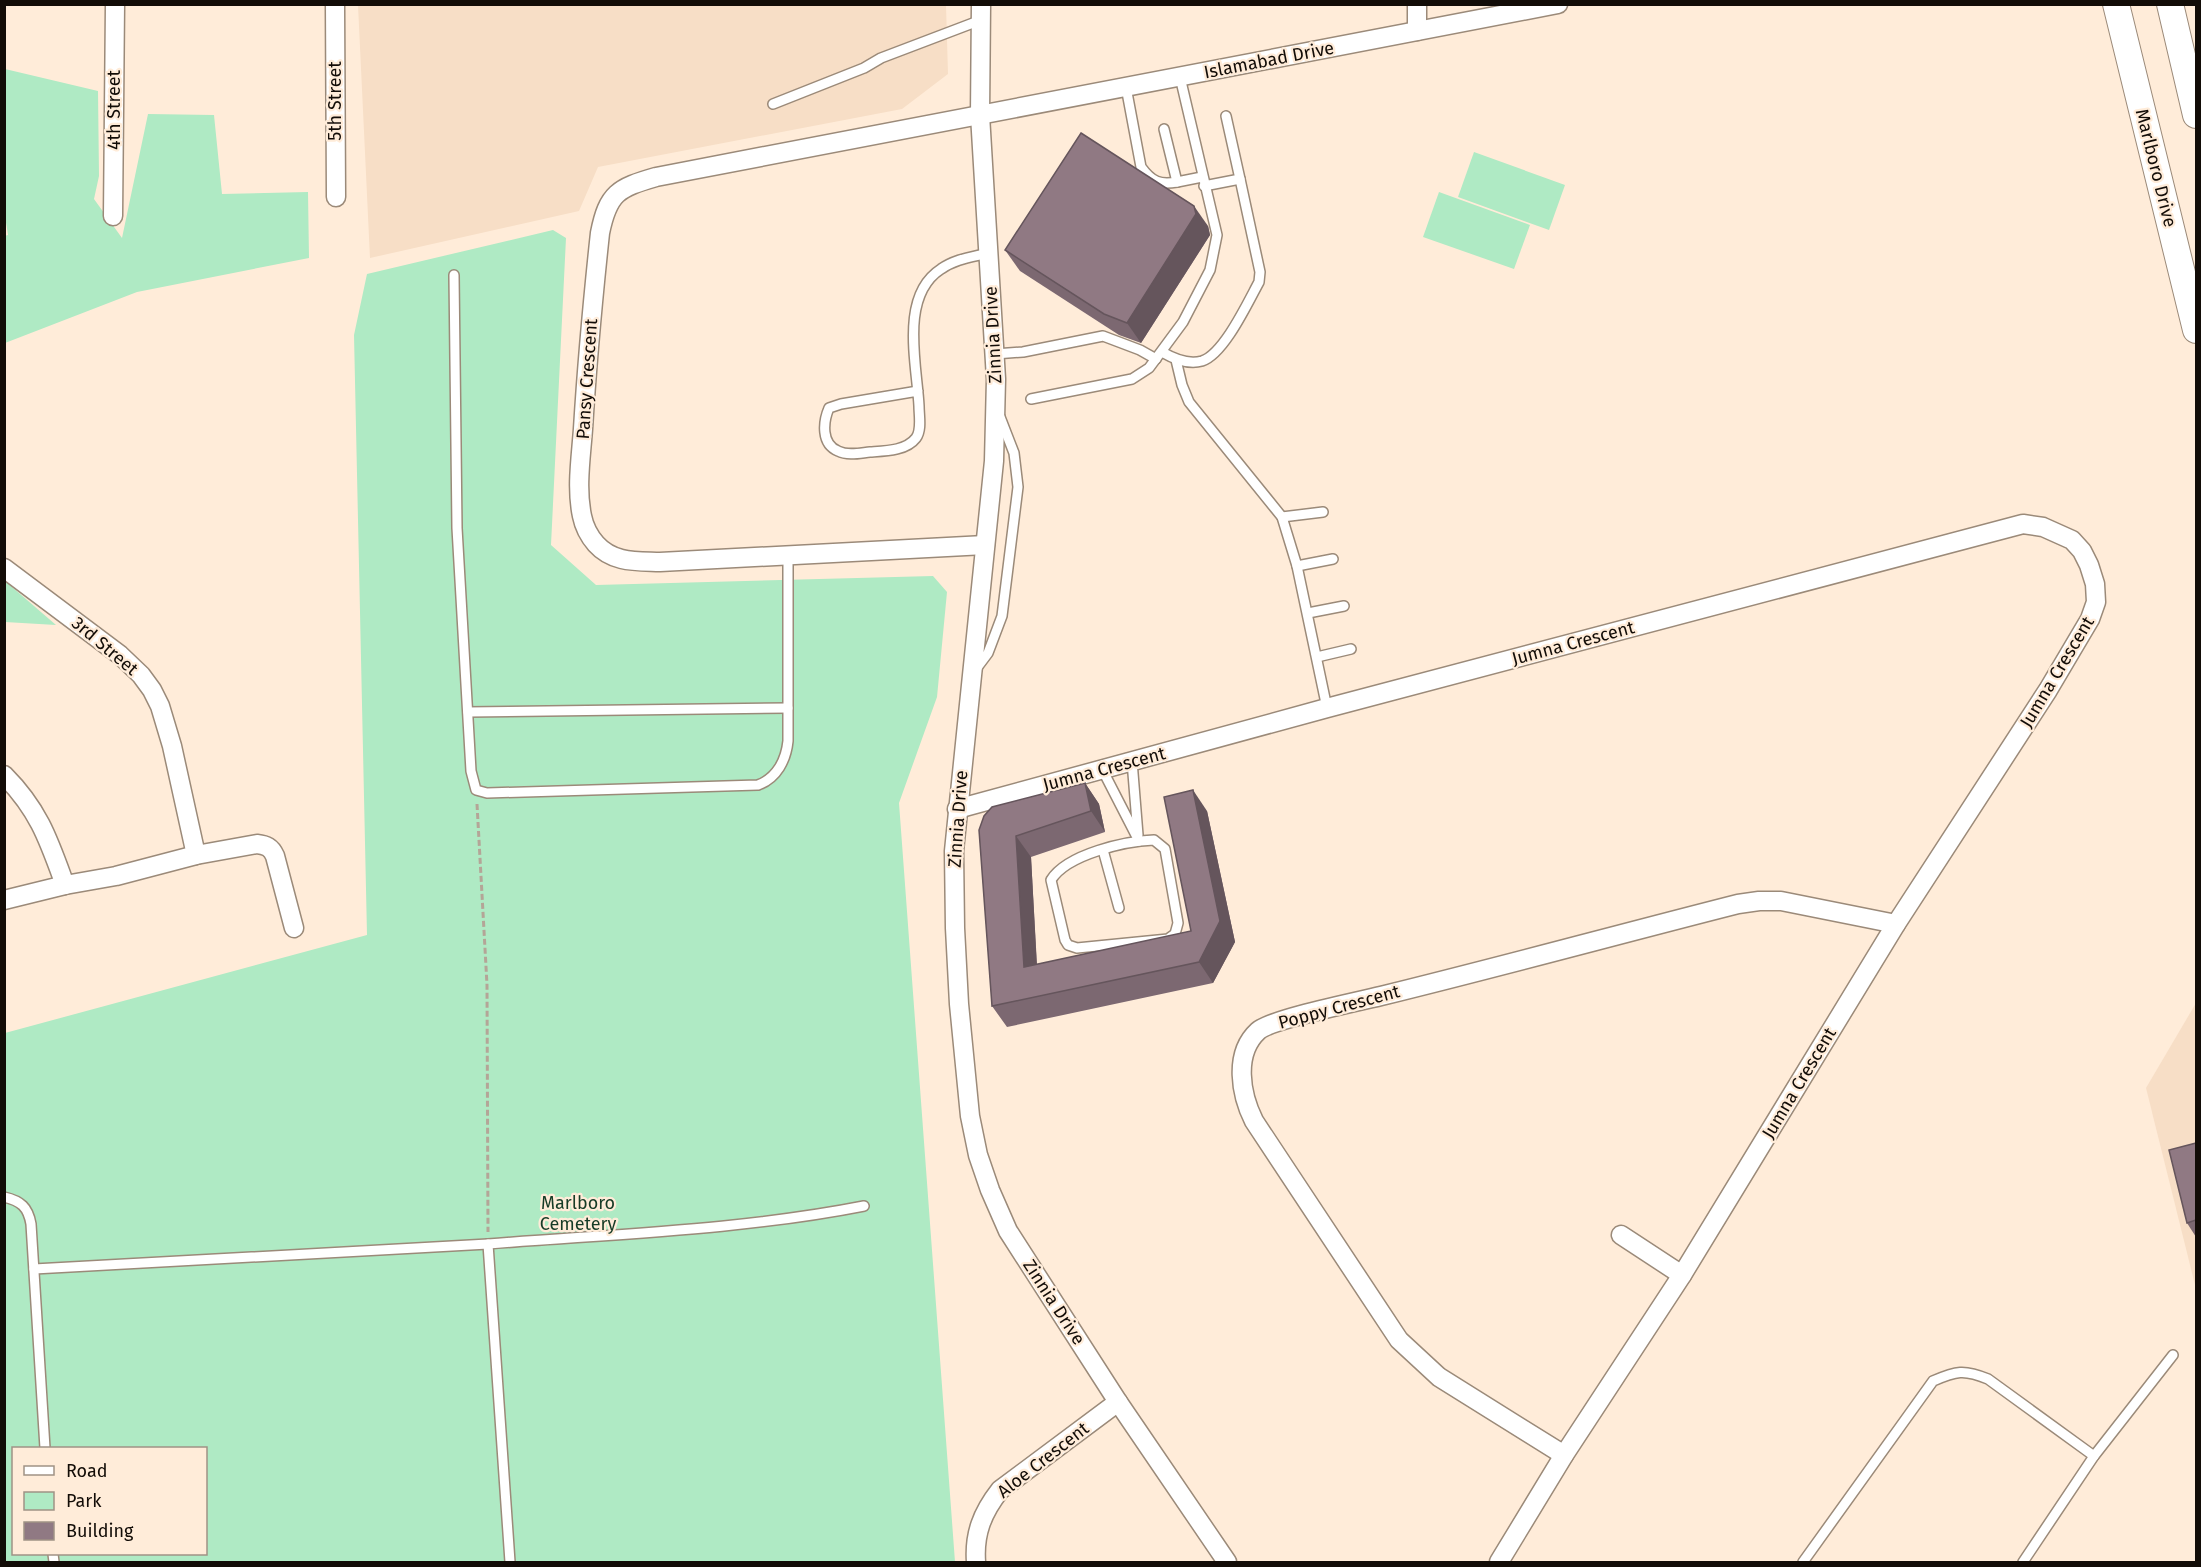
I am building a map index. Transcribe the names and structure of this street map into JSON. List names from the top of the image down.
{
  "streets": {
    "main road": ["Marlboro Drive"],
    "street": [
      "Islamabad Drive",
      "5th Street",
      "4th Street",
      "Zinnia Drive",
      "Pansy Crescent",
      "Jumna Crescent",
      "3rd Street",
      "Poppy Crescent",
      "Aloe Crescent"
    ]
  },
  "crossings": [
    ["Islamabad Drive", "Zinnia Drive"],
    ["Islamabad Drive", "Pansy Crescent"],
    ["Zinnia Drive", "Pansy Crescent"],
    ["Zinnia Drive", "Jumna Crescent"],
    ["Zinnia Drive", "Aloe Crescent"],
    ["Jumna Crescent", "Poppy Crescent"]
  ],
  "parks": ["Marlboro Cemetery"],
  "legend": ["Road", "Park", "Building"]
}
